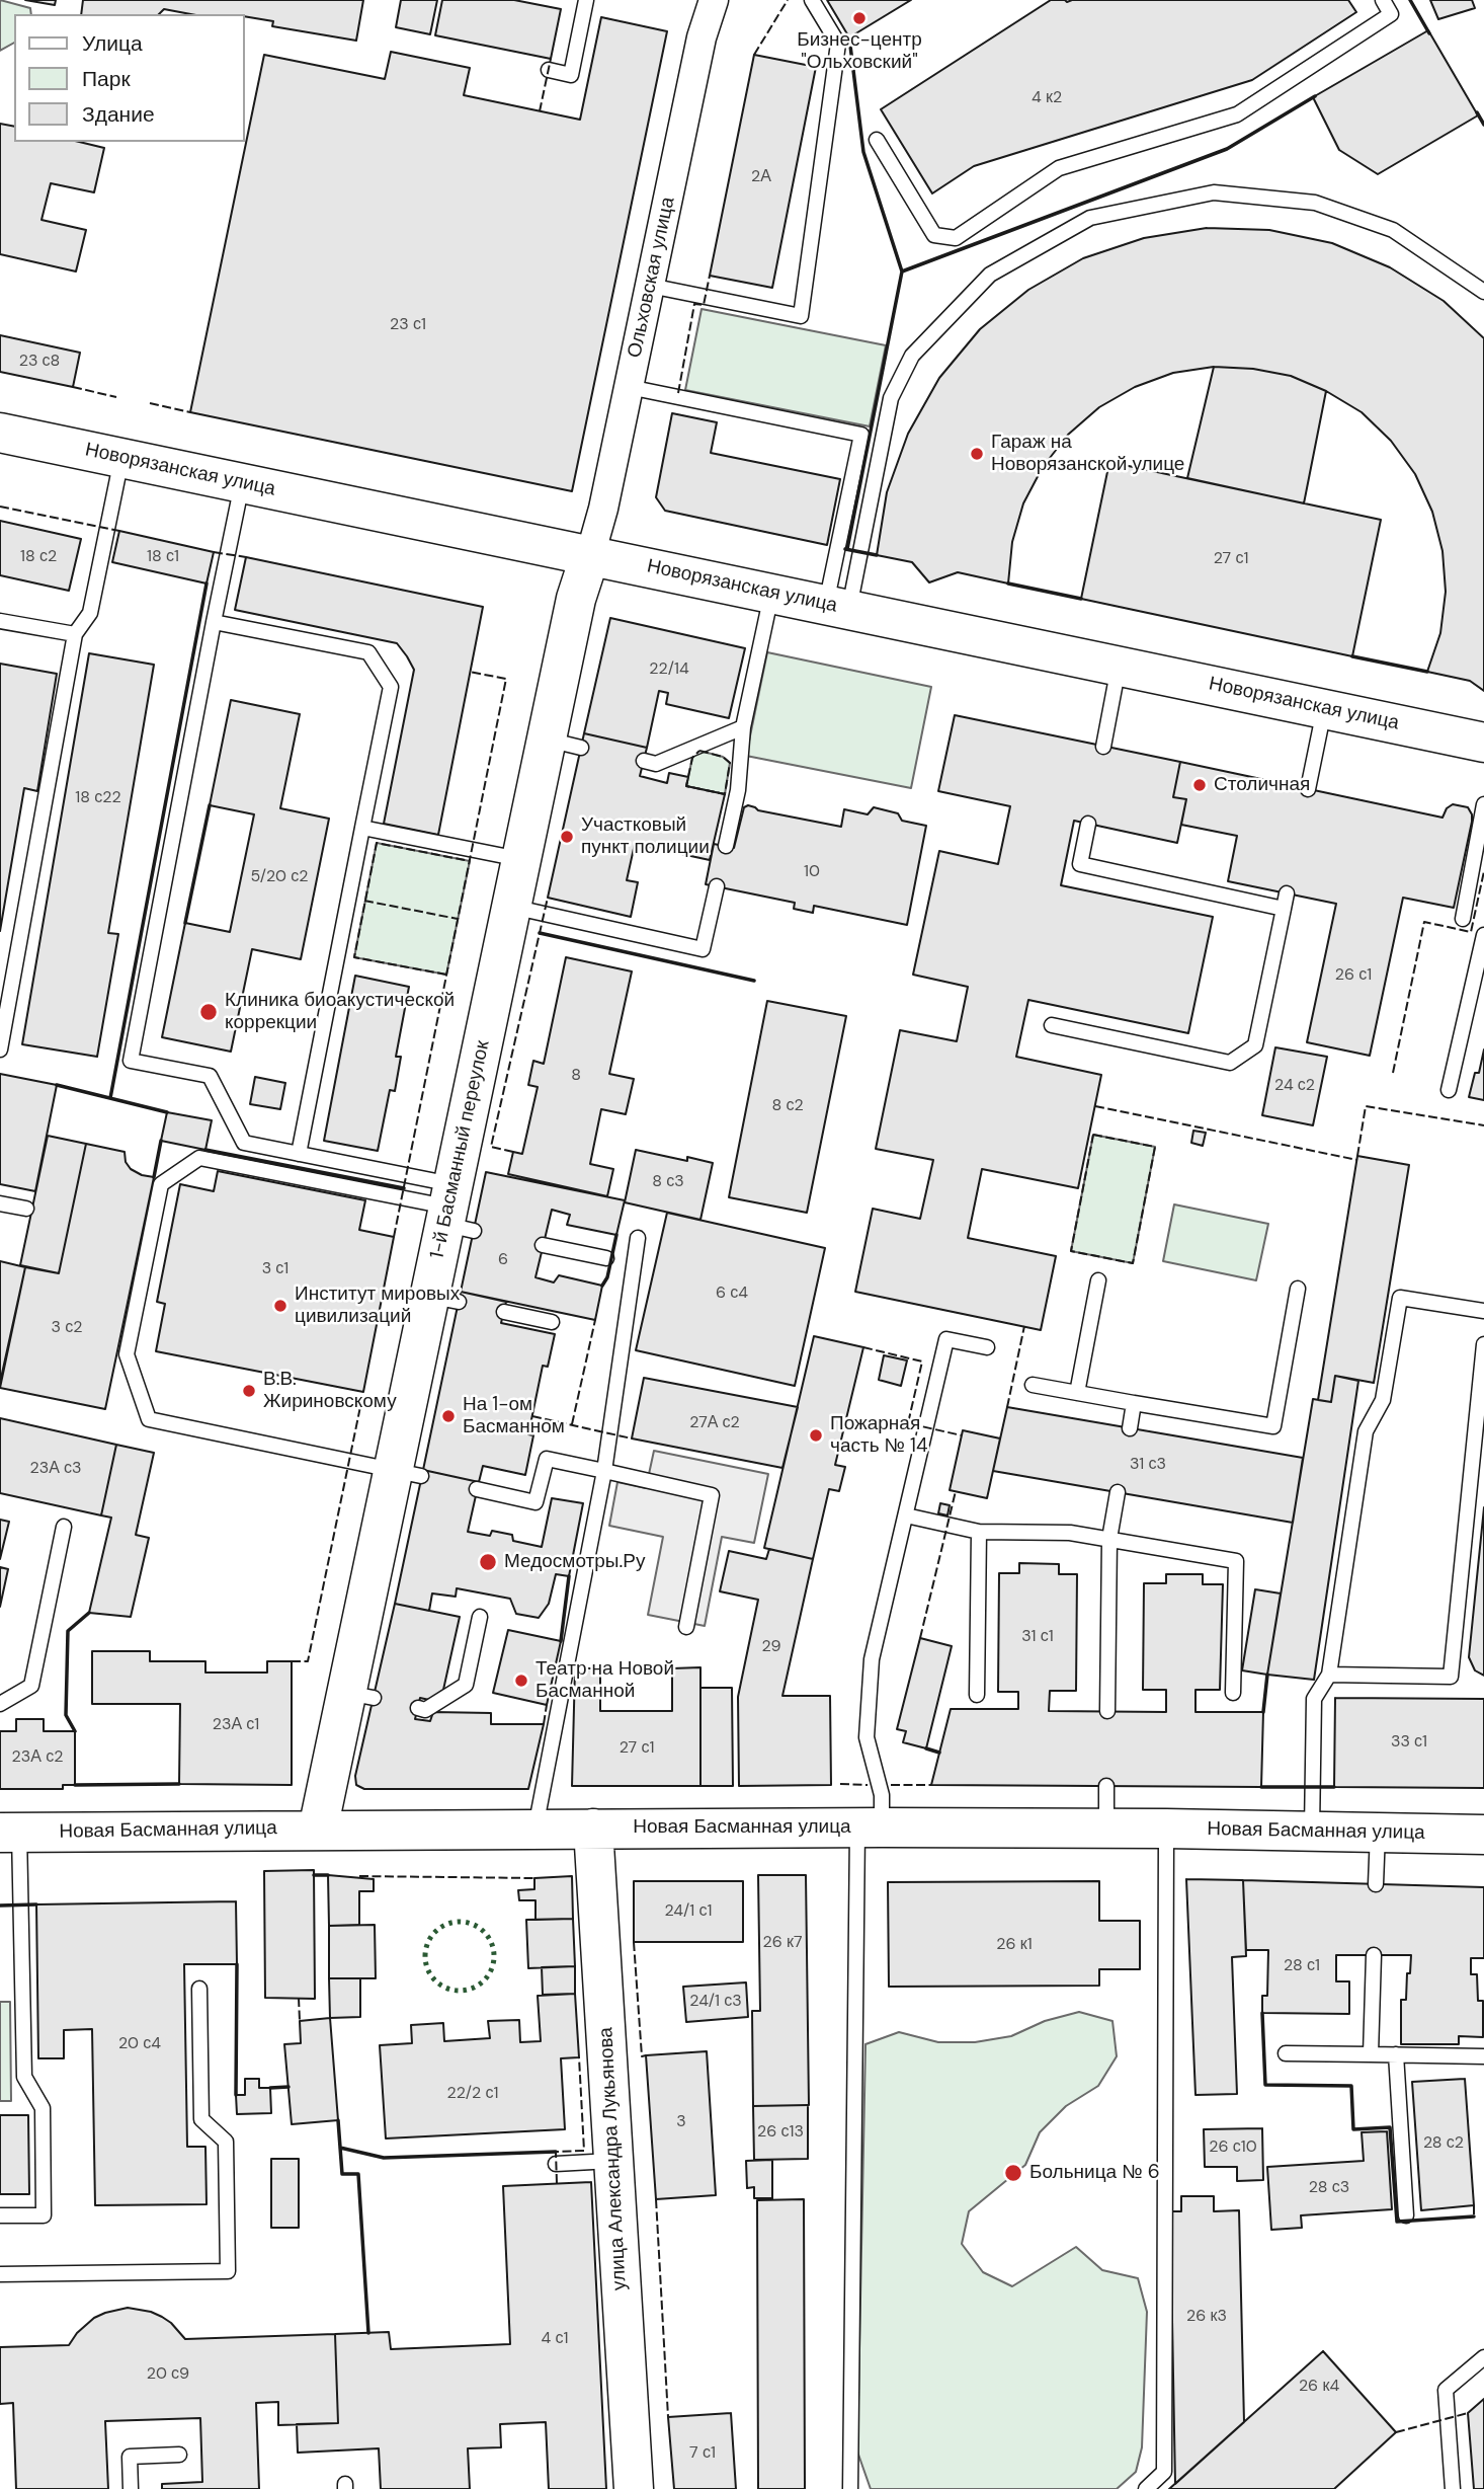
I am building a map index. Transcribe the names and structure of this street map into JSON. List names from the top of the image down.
{
  "streets": {
    "street": [
      "Ольховская улица",
      "Новорязанская улица",
      "1-й Басманный переулок",
      "Новая Басманная улица",
      "улица Александра Лукьянова"
    ]
  },
  "crossings": [
    ["Ольховская улица", "Новорязанская улица"],
    ["Ольховская улица", "1-й Басманный переулок"],
    ["Новорязанская улица", "1-й Басманный переулок"],
    ["1-й Басманный переулок", "Новая Басманная улица"],
    ["Новая Басманная улица", "улица Александра Лукьянова"]
  ],
  "places": [
    "Бизнес-центр \"Ольховский\"",
    "Гараж на Новорязанской улице",
    "Столичная",
    "Участковый пункт полиции",
    "Клиника биоакустической коррекции",
    "Институт мировых цивилизаций",
    "В.В. Жириновскому",
    "На 1-ом Басманном",
    "Пожарная часть № 14",
    "Медосмотры.Ру",
    "Театр на Новой Басманной",
    "Больница № 6"
  ],
  "house_numbers": [
    "4 к2",
    "2А",
    "23 с1",
    "23 с8",
    "18 с2",
    "18 с1",
    "27 с1",
    "22/14",
    "18 с22",
    "10",
    "5/20 с2",
    "26 с1",
    "8",
    "24 с2",
    "8 с2",
    "8 с3",
    "6",
    "3 с1",
    "6 с4",
    "3 с2",
    "27А с2",
    "31 с3",
    "23А с3",
    "31 с1",
    "29",
    "23А с1",
    "33 с1",
    "27 с1",
    "23А с2",
    "24/1 с1",
    "26 к7",
    "26 к1",
    "28 с1",
    "24/1 с3",
    "20 с4",
    "22/2 с1",
    "3",
    "26 с13",
    "28 с2",
    "26 с10",
    "28 с3",
    "26 к3",
    "4 с1",
    "20 с9",
    "26 к4",
    "7 с1"
  ],
  "legend": ["Улица", "Парк", "Здание"]
}
